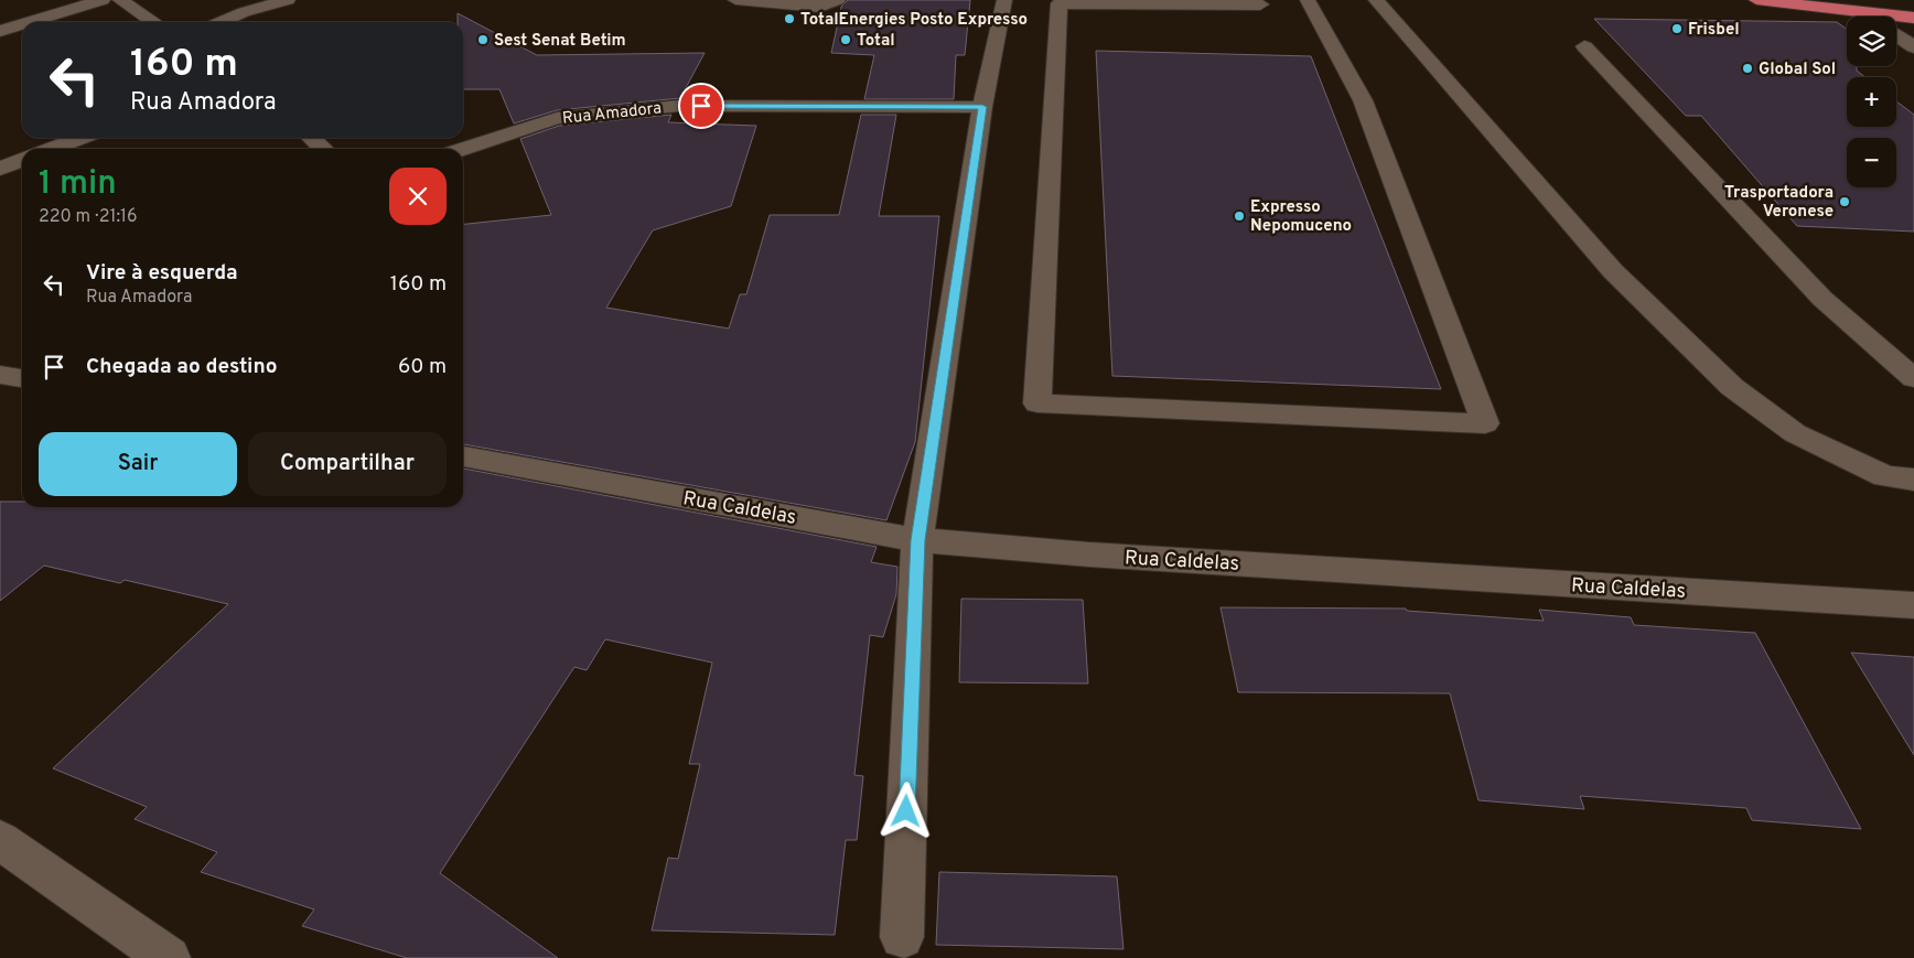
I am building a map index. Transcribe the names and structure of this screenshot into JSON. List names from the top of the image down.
{
  "streets": {
    "street": ["Rua Amadora", "Rua Caldelas"]
  },
  "places": [
    "TotalEnergies Posto Expresso",
    "Frisbel",
    "Sest Senat Betim",
    "Total",
    "Global Sol",
    "Trasportadora Veronese",
    "Expresso Nepomuceno"
  ],
  "page": {
    "map_buttons": ["+", "−"],
    "turn": ["160 m", "Rua Amadora"],
    "heading": ["1 min", "220 m · 21:16"],
    "list": [
      {
        "name": "Vire à esquerda",
        "note": "Rua Amadora",
        "value": "160 m"
      },
      {
        "name": "Chegada ao destino",
        "value": "60 m"
      }
    ],
    "buttons": ["Sair", "Compartilhar"]
  }
}
